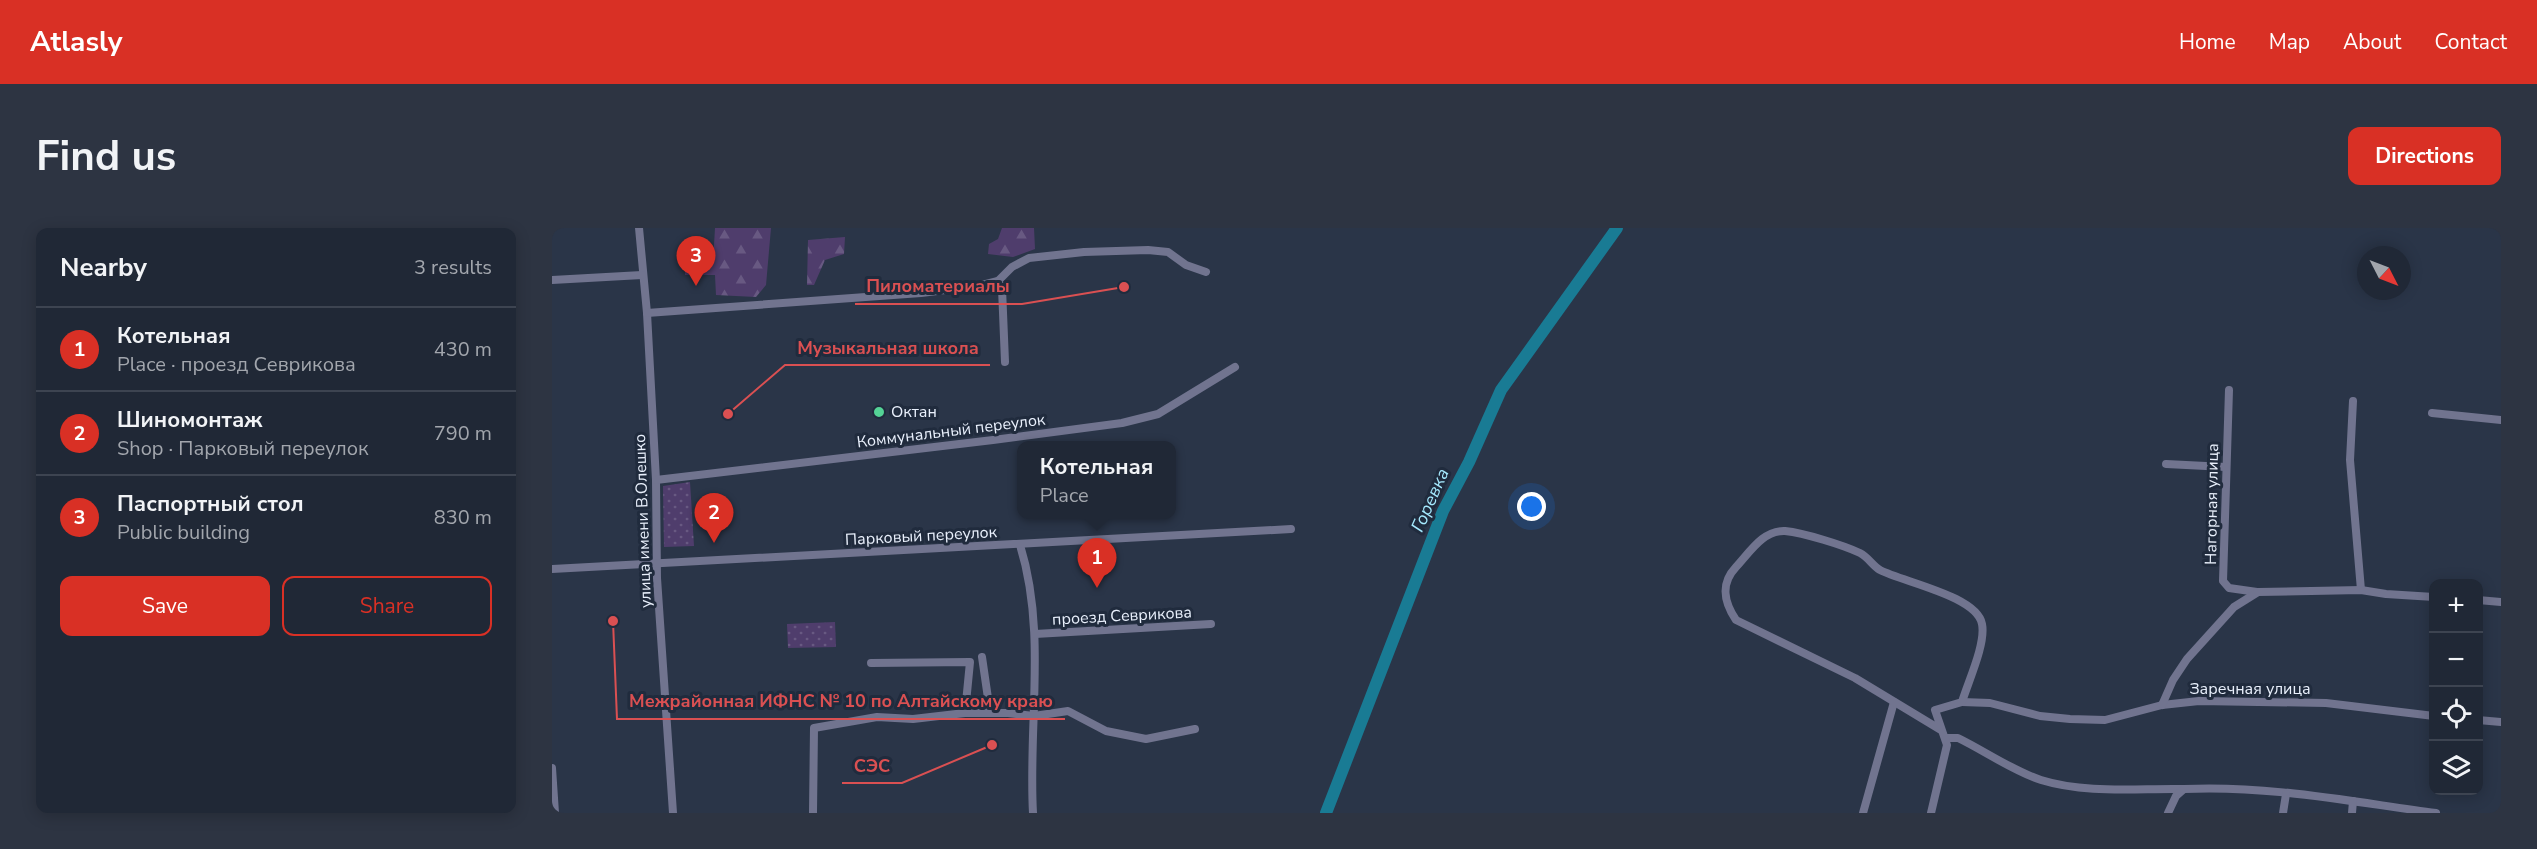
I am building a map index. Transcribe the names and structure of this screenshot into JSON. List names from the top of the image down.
{
  "streets": {
    "street": [
      "Коммунальный переулок",
      "Нагорная улица",
      "улица имени В.Олешко",
      "Парковый переулок",
      "проезд Севрикова",
      "Заречная улица"
    ]
  },
  "crossings": [
    ["Коммунальный переулок", "улица имени В.Олешко"],
    ["улица имени В.Олешко", "Парковый переулок"]
  ],
  "water": ["Горевка"],
  "places": [
    "Пиломатериалы",
    "Октан",
    "Музыкальная школа",
    "Межрайонная ИФНС № 10 по Алтайскому краю",
    "СЭС"
  ],
  "north": "bottom right",
  "page": {
    "header": "Atlasly",
    "nav": [
      "Home",
      "Map",
      "About",
      "Contact"
    ],
    "buttons": [
      "Directions",
      ["Save", "Share"]
    ],
    "title": "Find us",
    "heading": ["Nearby", "3 results"],
    "pins": ["3", "2", "1"],
    "list": [
      {
        "mark": "1",
        "name": "Котельная",
        "note": "Place · проезд Севрикова",
        "value": "430 m"
      },
      {
        "mark": "2",
        "name": "Шиномонтаж",
        "note": "Shop · Парковый переулок",
        "value": "790 m"
      },
      {
        "mark": "3",
        "name": "Паспортный стол",
        "note": "Public building",
        "value": "830 m"
      }
    ],
    "popup": ["Котельная", "Place"],
    "map_buttons": ["+", "−"]
  }
}
